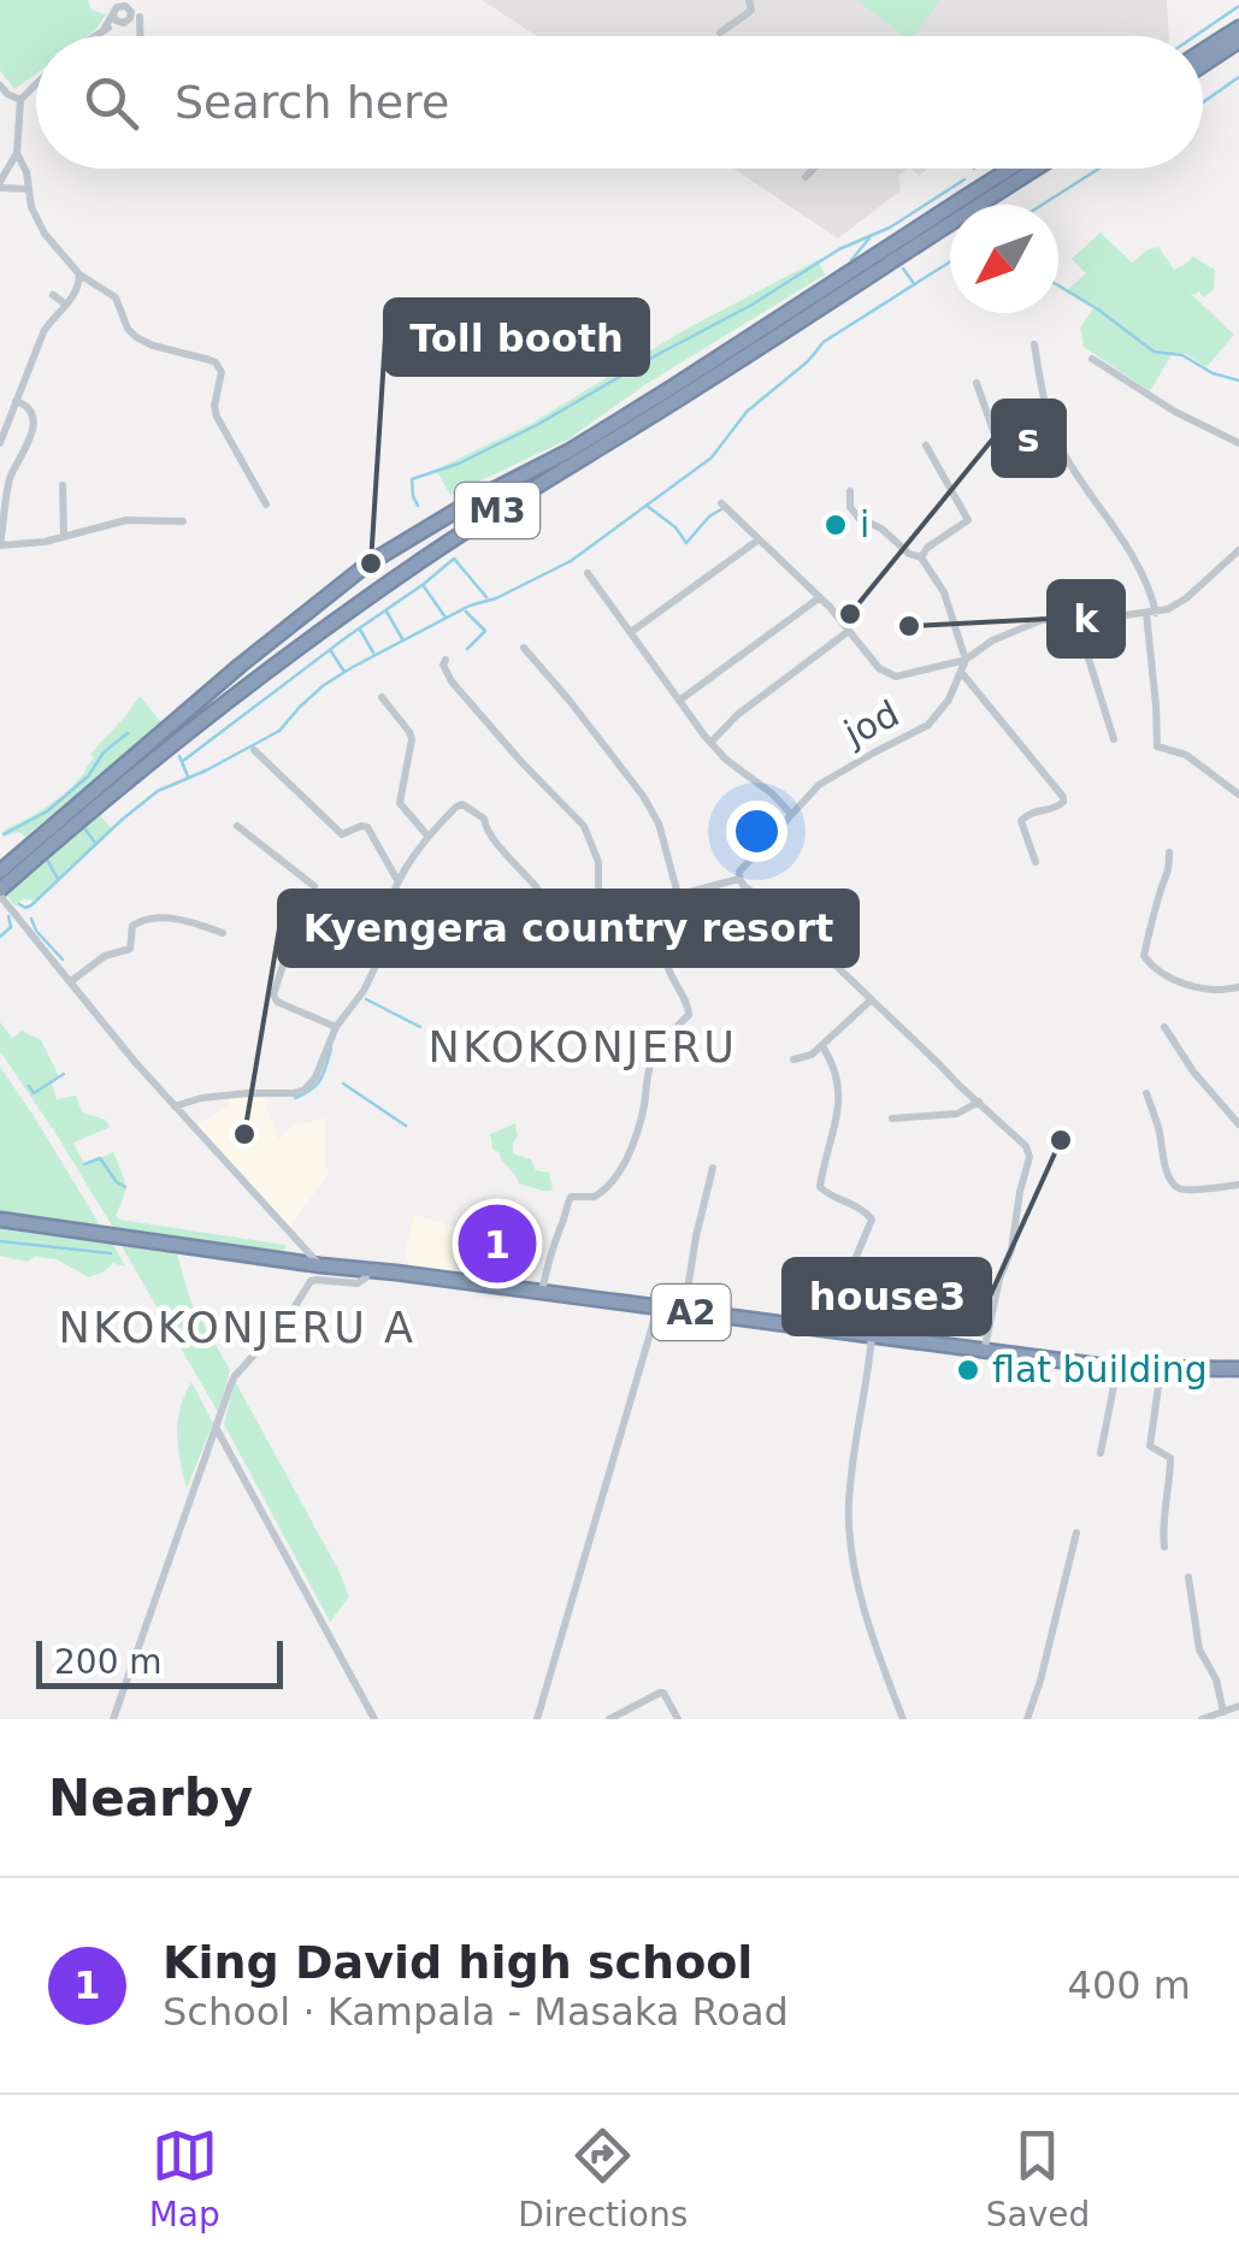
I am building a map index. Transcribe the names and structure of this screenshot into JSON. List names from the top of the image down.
{
  "streets": {
    "highway": ["M3", "A2"],
    "street": ["jod"]
  },
  "districts": ["NKOKONJERU", "NKOKONJERU A"],
  "places": [
    "i",
    "Toll booth",
    "s",
    "k",
    "Kyengera country resort",
    "house3",
    "flat building"
  ],
  "scale_bar": "200 m",
  "north": "bottom left",
  "page": {
    "search": "Search here",
    "pins": "1",
    "scale": "200 m",
    "heading": "Nearby",
    "list": [
      {
        "mark": "1",
        "name": "King David high school",
        "note": "School · Kampala - Masaka Road",
        "value": "400 m"
      }
    ],
    "nav": ["Map", "Directions", "Saved"]
  }
}
